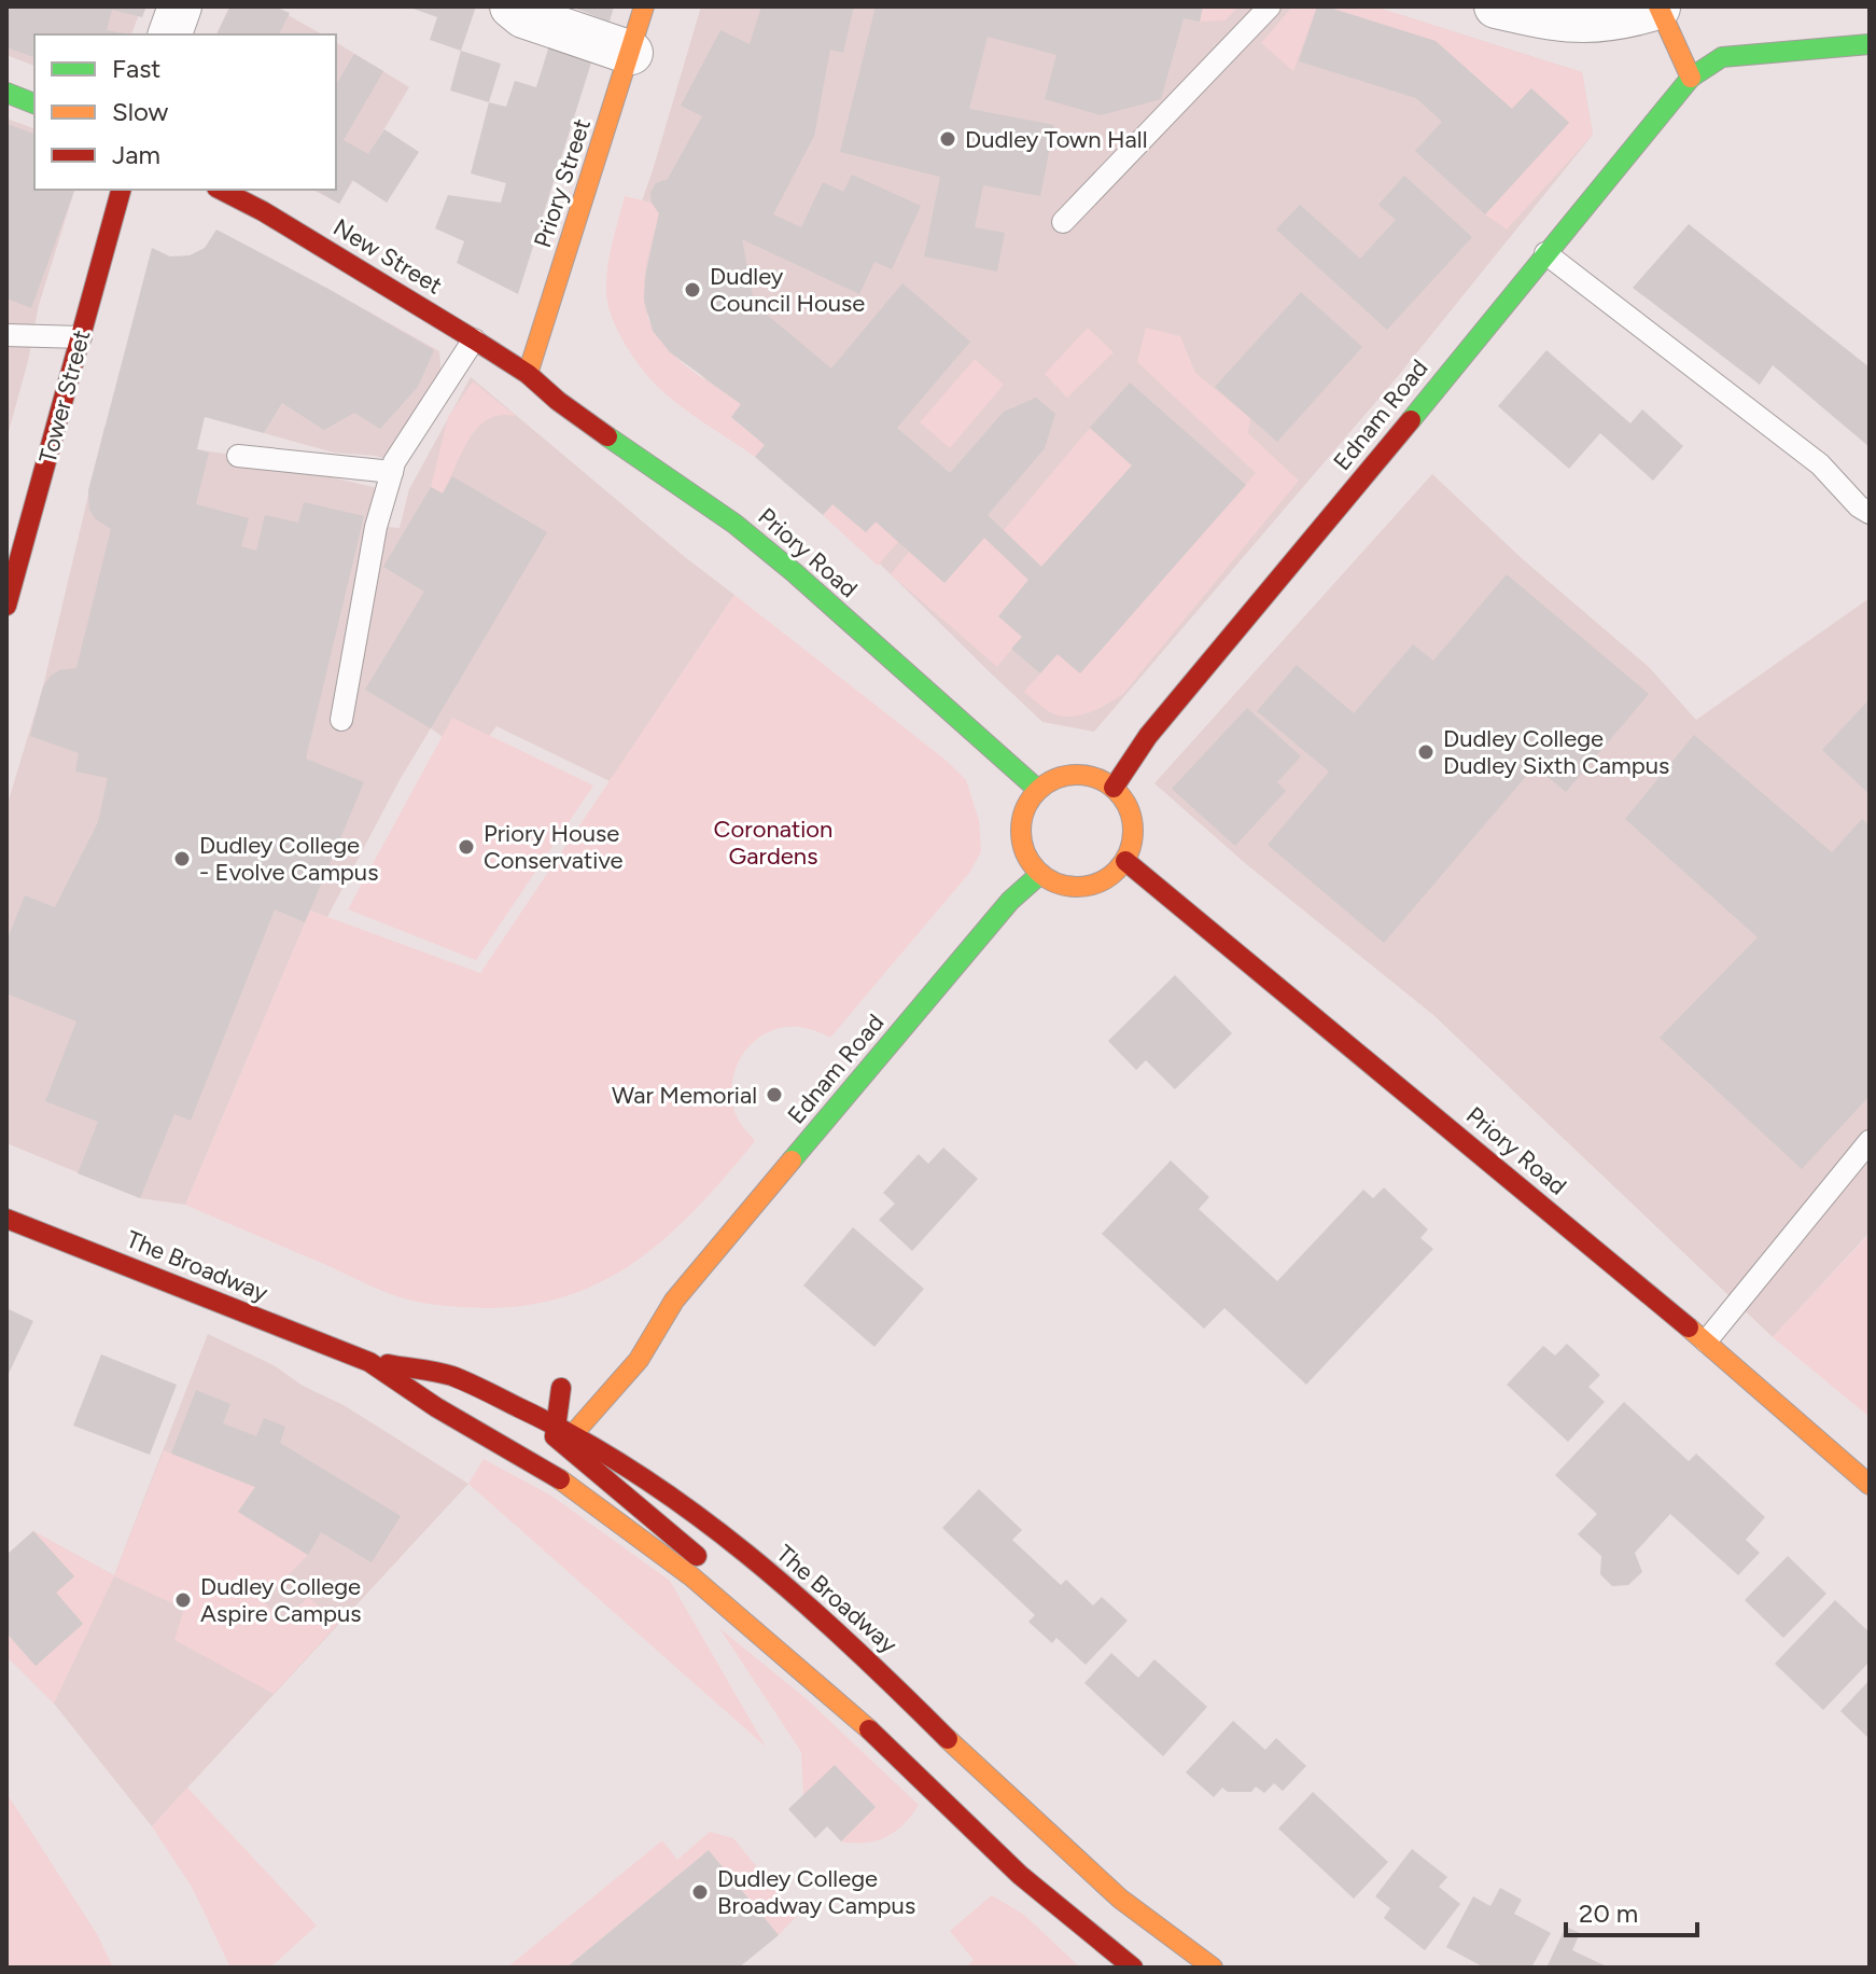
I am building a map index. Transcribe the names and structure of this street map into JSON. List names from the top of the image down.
{
  "streets": {
    "main road": [
      "Priory Street",
      "New Street",
      "Tower Street",
      "Ednam Road",
      "Priory Road",
      "The Broadway"
    ]
  },
  "crossings": [
    ["Priory Street", "New Street"],
    ["Priory Street", "Priory Road"],
    ["New Street", "Priory Road"],
    ["Ednam Road", "Priory Road"],
    ["Ednam Road", "The Broadway"]
  ],
  "parks": ["Coronation Gardens"],
  "places": [
    "Dudley Town Hall",
    "Dudley Council House",
    "Dudley College Dudley Sixth Campus",
    "Priory House Conservative",
    "Dudley College - Evolve Campus",
    "War Memorial",
    "Dudley College Aspire Campus",
    "Dudley College Broadway Campus"
  ],
  "legend": ["Fast", "Slow", "Jam"],
  "scale_bar": "20 m"
}
